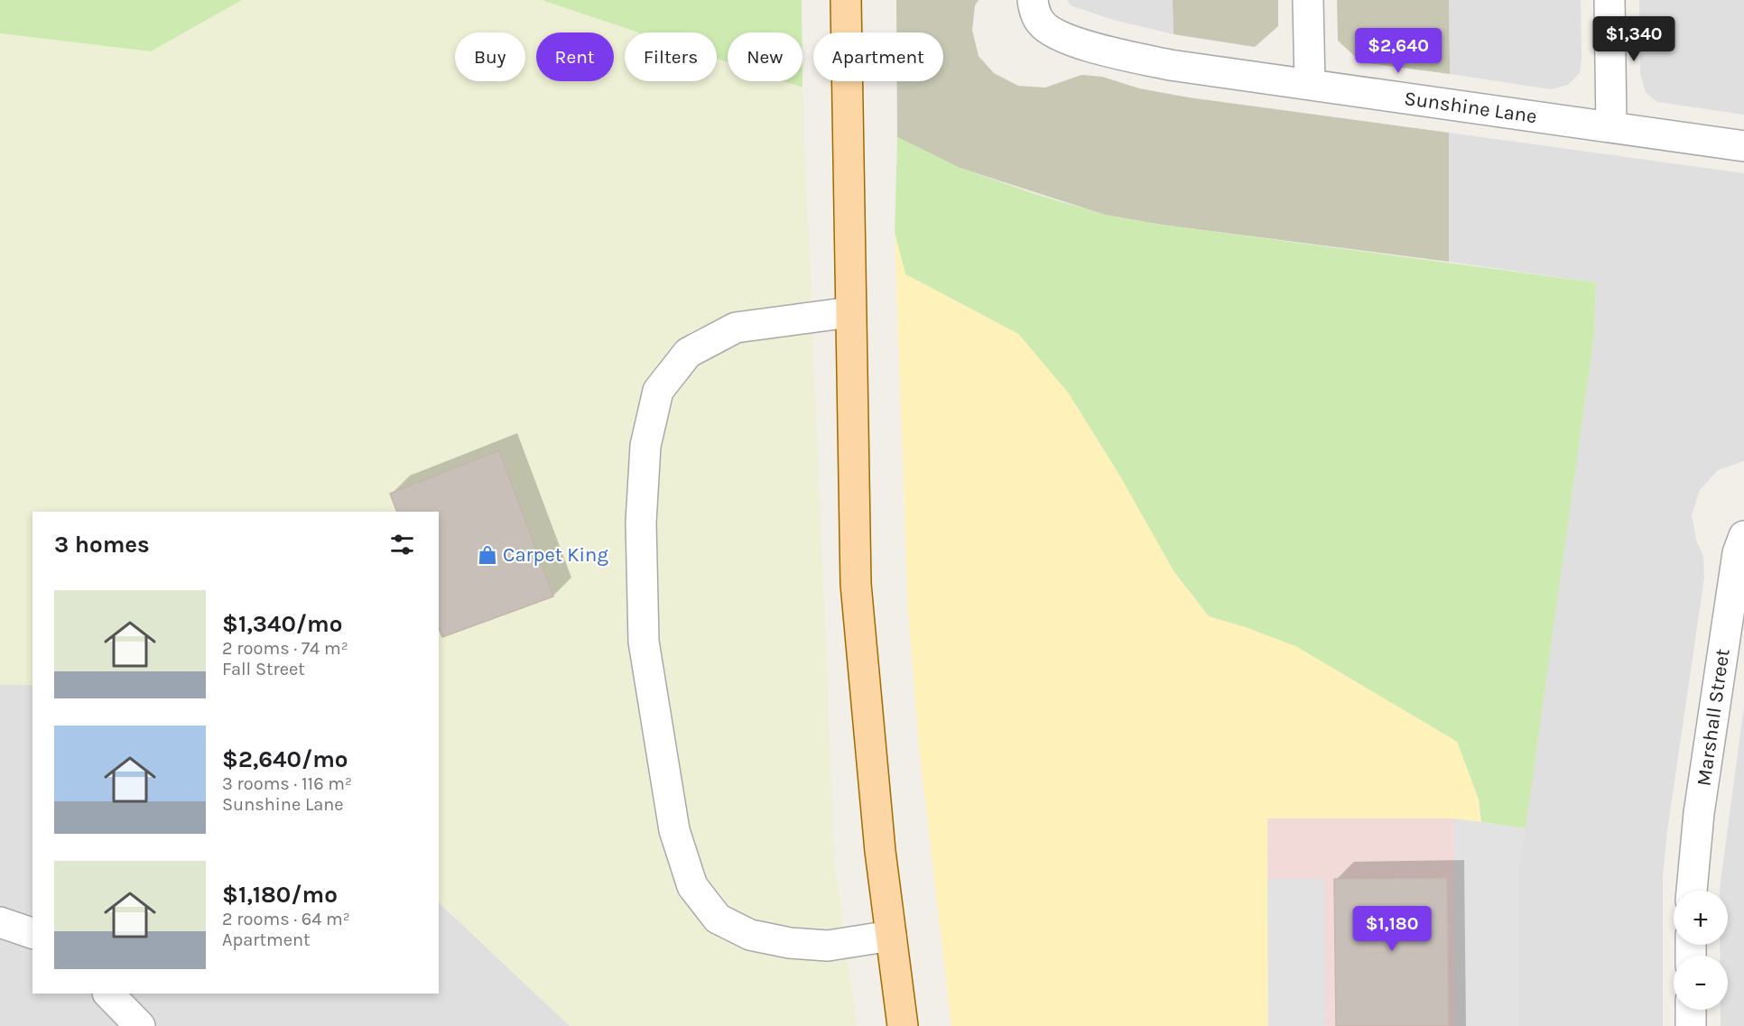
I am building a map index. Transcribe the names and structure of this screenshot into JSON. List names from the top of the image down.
{
  "streets": {
    "street": ["Sunshine Lane", "Marshall Street"]
  },
  "places": {
    "shop": ["Carpet King"]
  },
  "page": {
    "price": ["$1,340", "$2,640", "$1,180"],
    "chip": [
      "Buy",
      "Rent",
      "Filters",
      "New",
      "Apartment"
    ],
    "heading": "3 homes",
    "list": [
      {
        "name": "$1,340/mo",
        "note": "2 rooms · 74 m² · Fall Street"
      },
      {
        "name": "$2,640/mo",
        "note": "3 rooms · 116 m² · Sunshine Lane"
      },
      {
        "name": "$1,180/mo",
        "note": "2 rooms · 64 m² · Apartment"
      }
    ],
    "map_buttons": ["+", "−"]
  }
}
